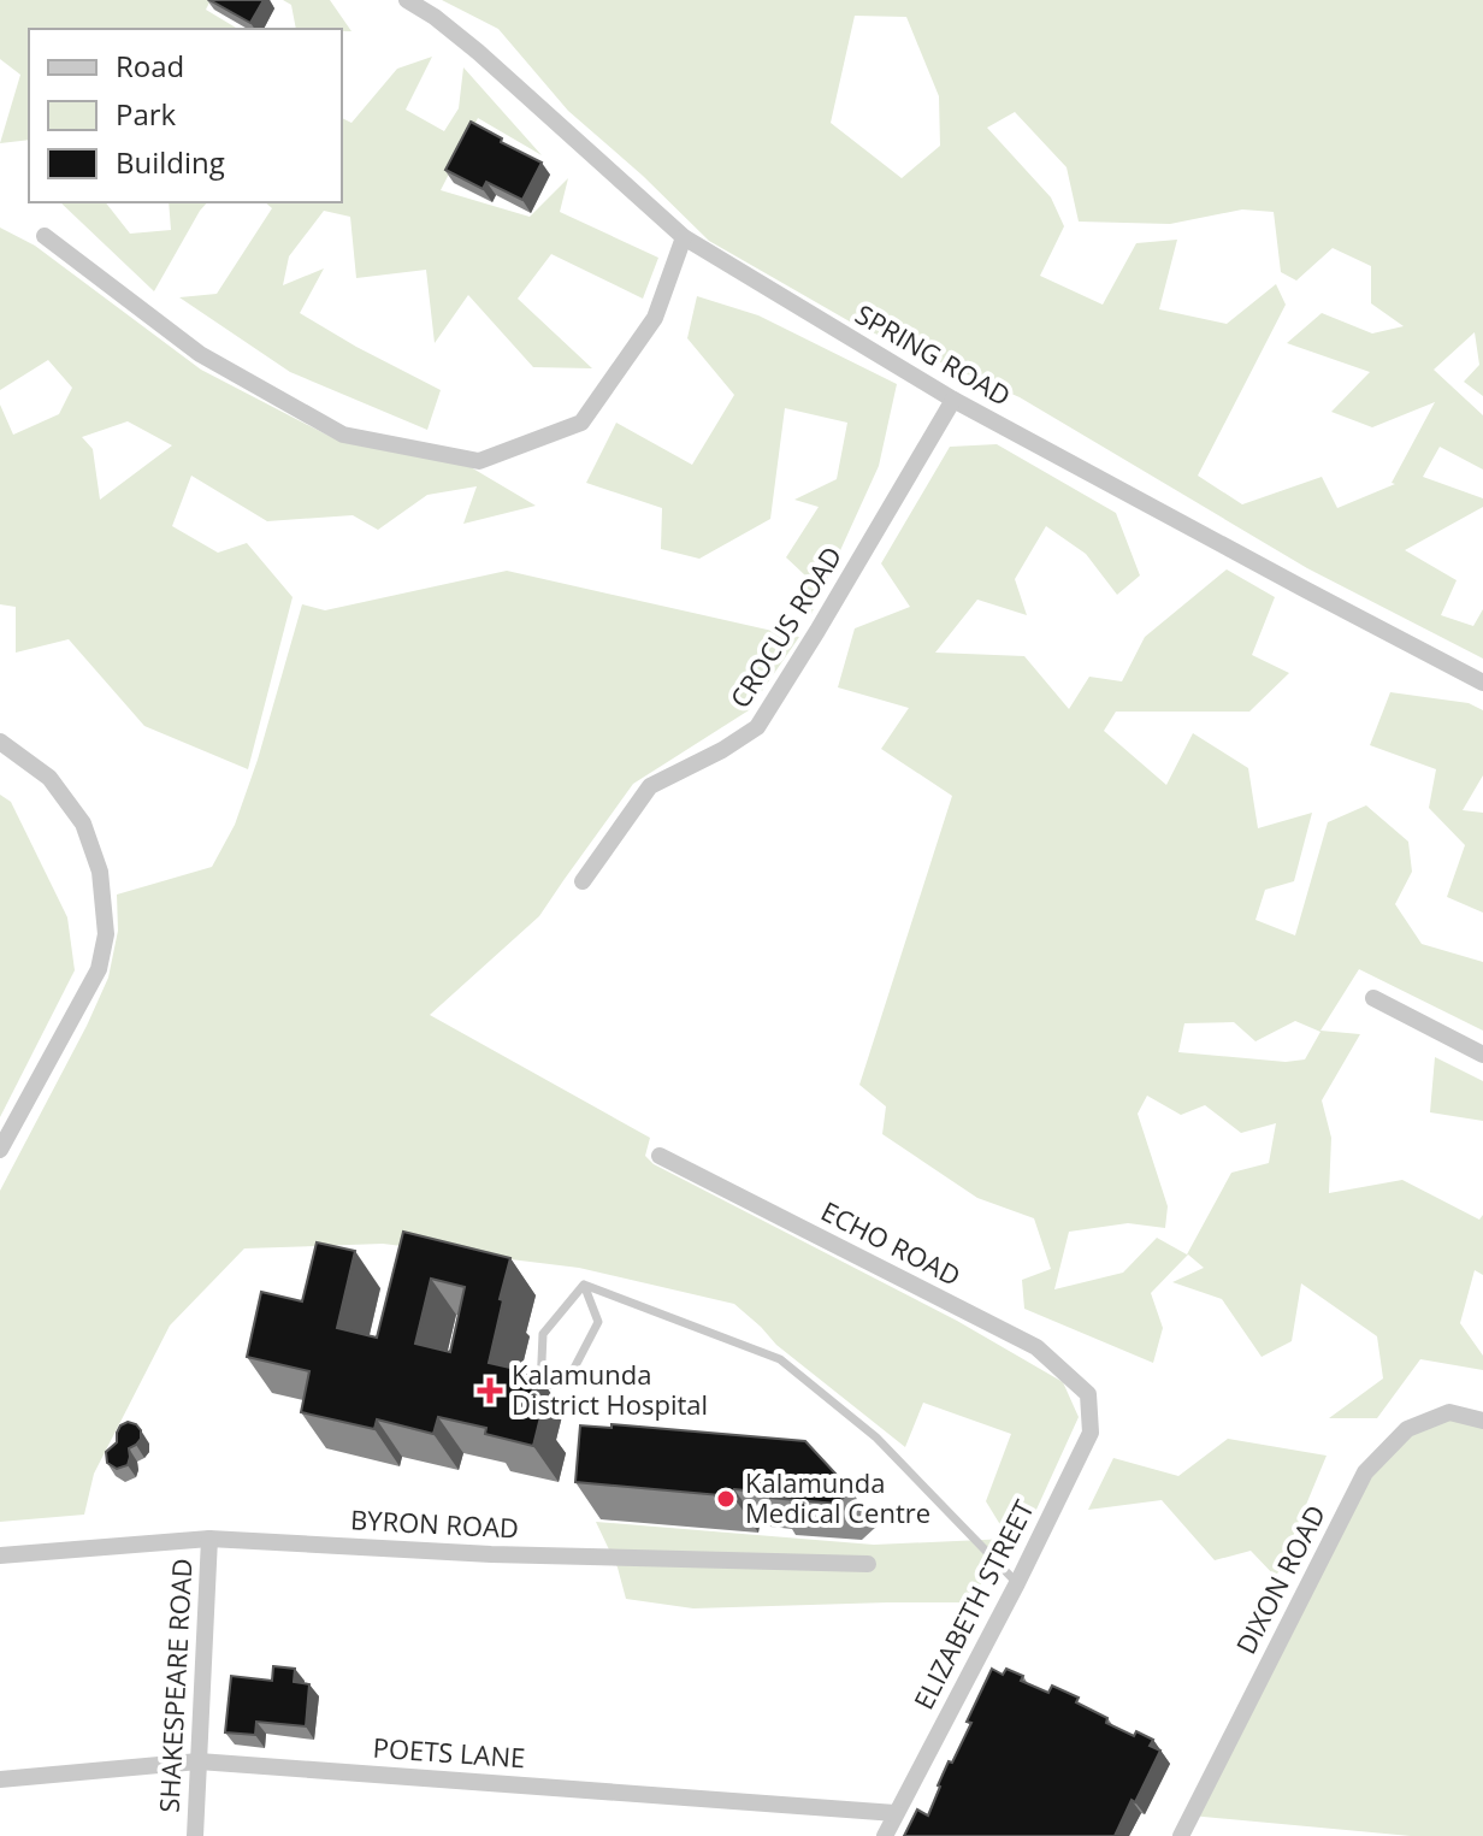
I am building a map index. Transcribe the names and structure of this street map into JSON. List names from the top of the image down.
{
  "streets": {
    "street": [
      "SPRING ROAD",
      "CROCUS ROAD",
      "ECHO ROAD",
      "BYRON ROAD",
      "DIXON ROAD",
      "ELIZABETH STREET",
      "SHAKESPEARE ROAD",
      "POETS LANE"
    ]
  },
  "crossings": [
    ["SPRING ROAD", "CROCUS ROAD"],
    ["ECHO ROAD", "ELIZABETH STREET"],
    ["BYRON ROAD", "SHAKESPEARE ROAD"],
    ["ELIZABETH STREET", "POETS LANE"],
    ["SHAKESPEARE ROAD", "POETS LANE"]
  ],
  "places": {
    "health": ["Kalamunda District Hospital"],
    "other": ["Kalamunda Medical Centre"]
  },
  "legend": ["Road", "Park", "Building"]
}
